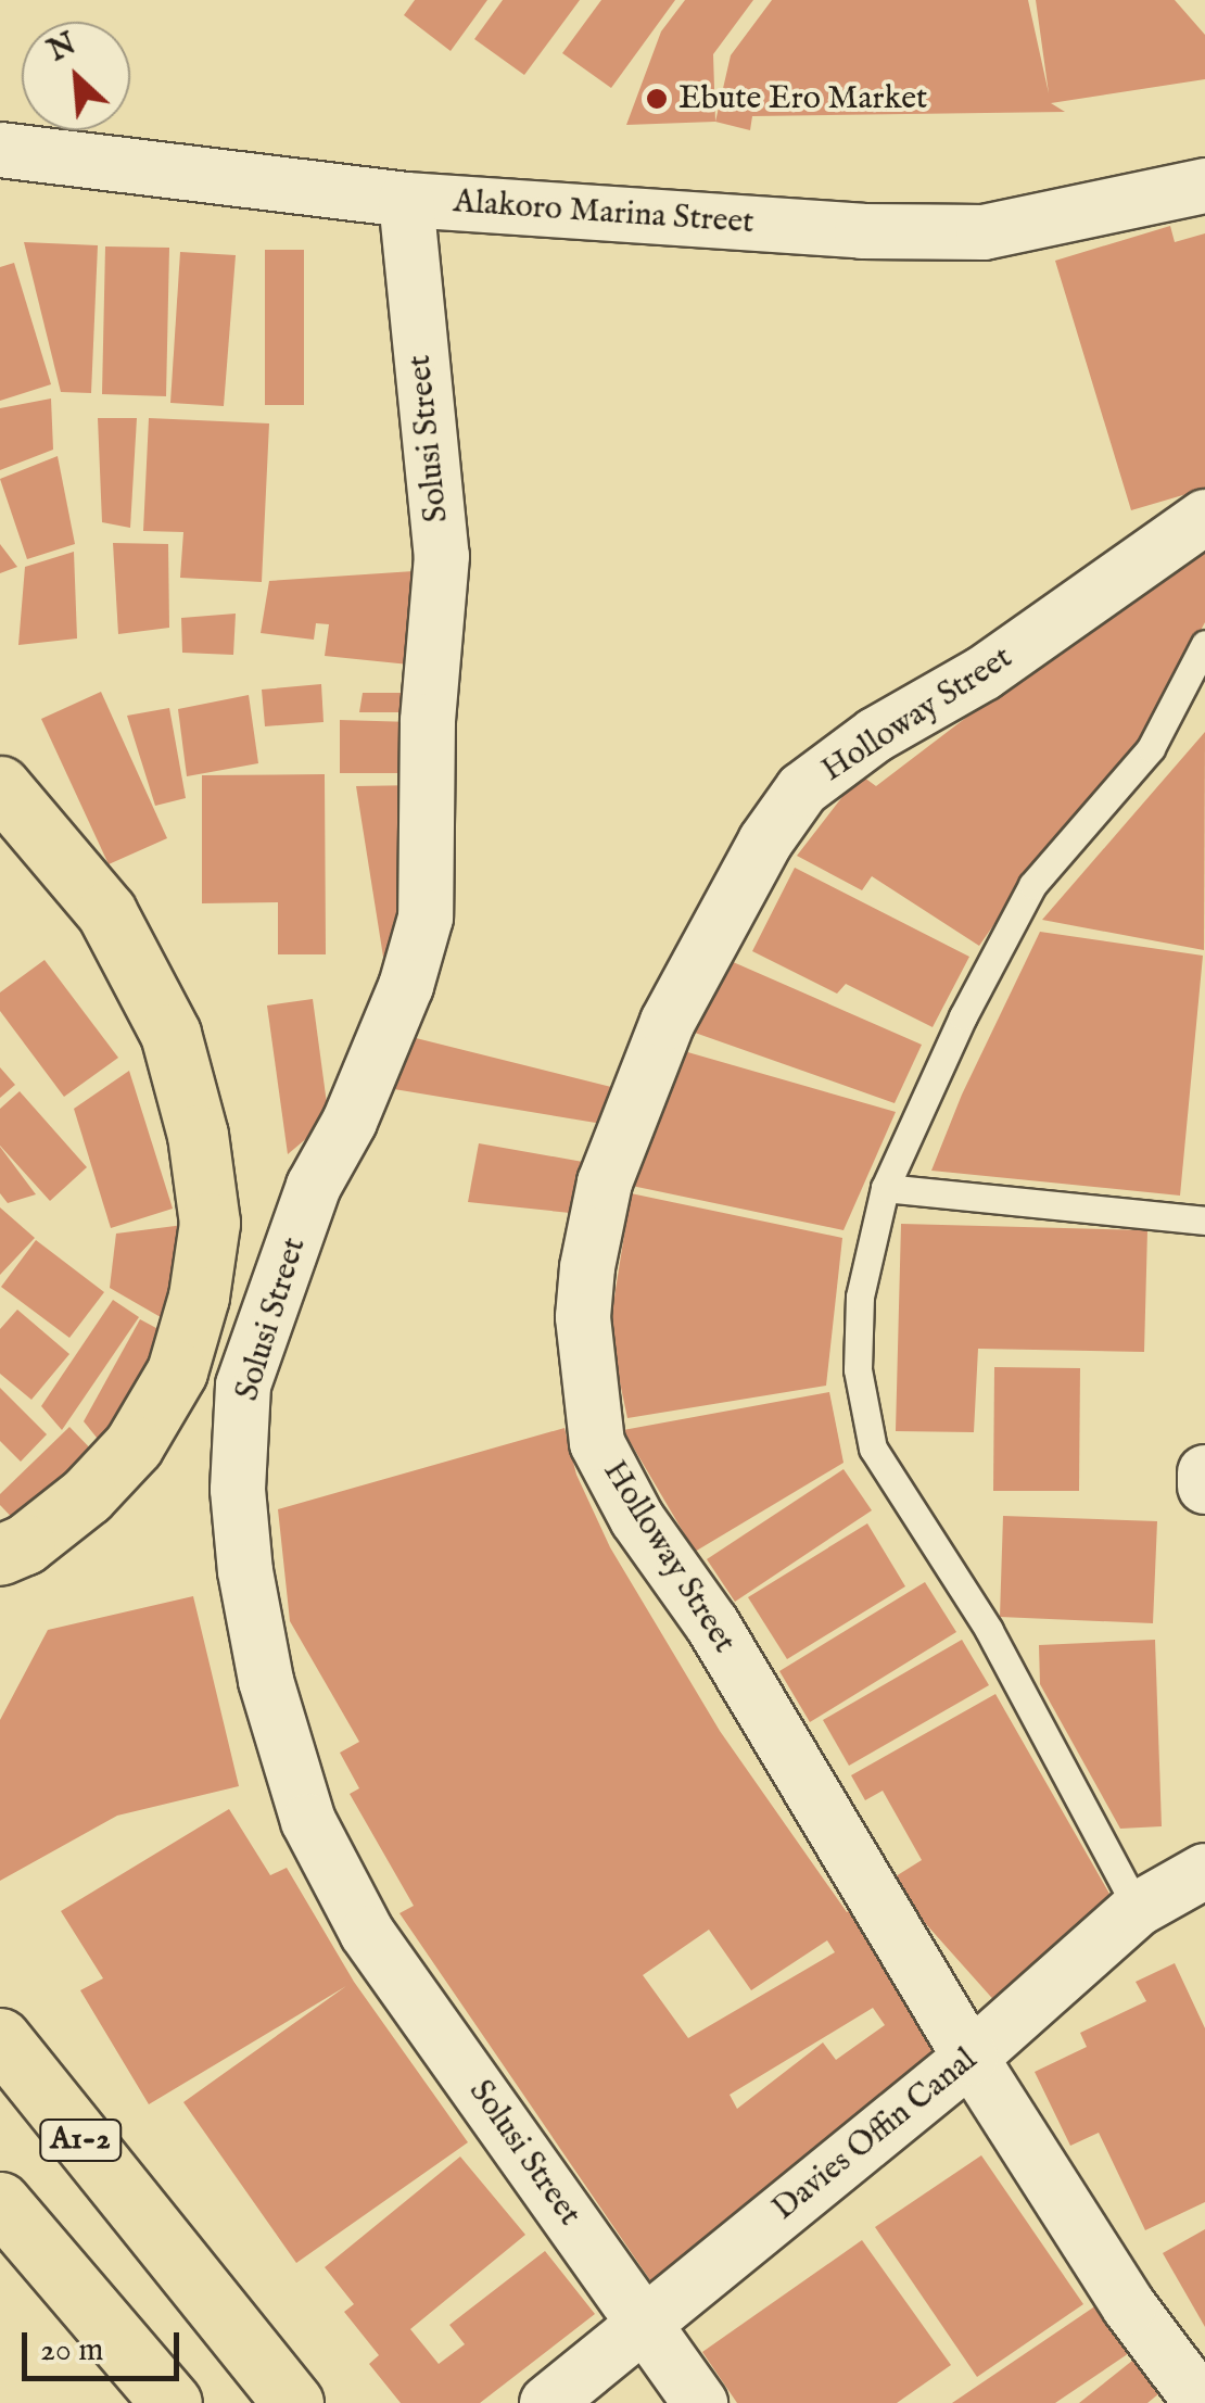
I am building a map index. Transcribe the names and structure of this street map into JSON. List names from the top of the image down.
{
  "streets": {
    "highway": ["A1-2"],
    "street": [
      "Alakoro Marina Street",
      "Solusi Street",
      "Holloway Street",
      "Davies Offin Canal"
    ]
  },
  "crossings": [
    ["Alakoro Marina Street", "Solusi Street"],
    ["Solusi Street", "Davies Offin Canal"],
    ["Holloway Street", "Davies Offin Canal"]
  ],
  "places": ["Ebute Ero Market"],
  "scale_bar": "20 m",
  "north": "top left"
}
